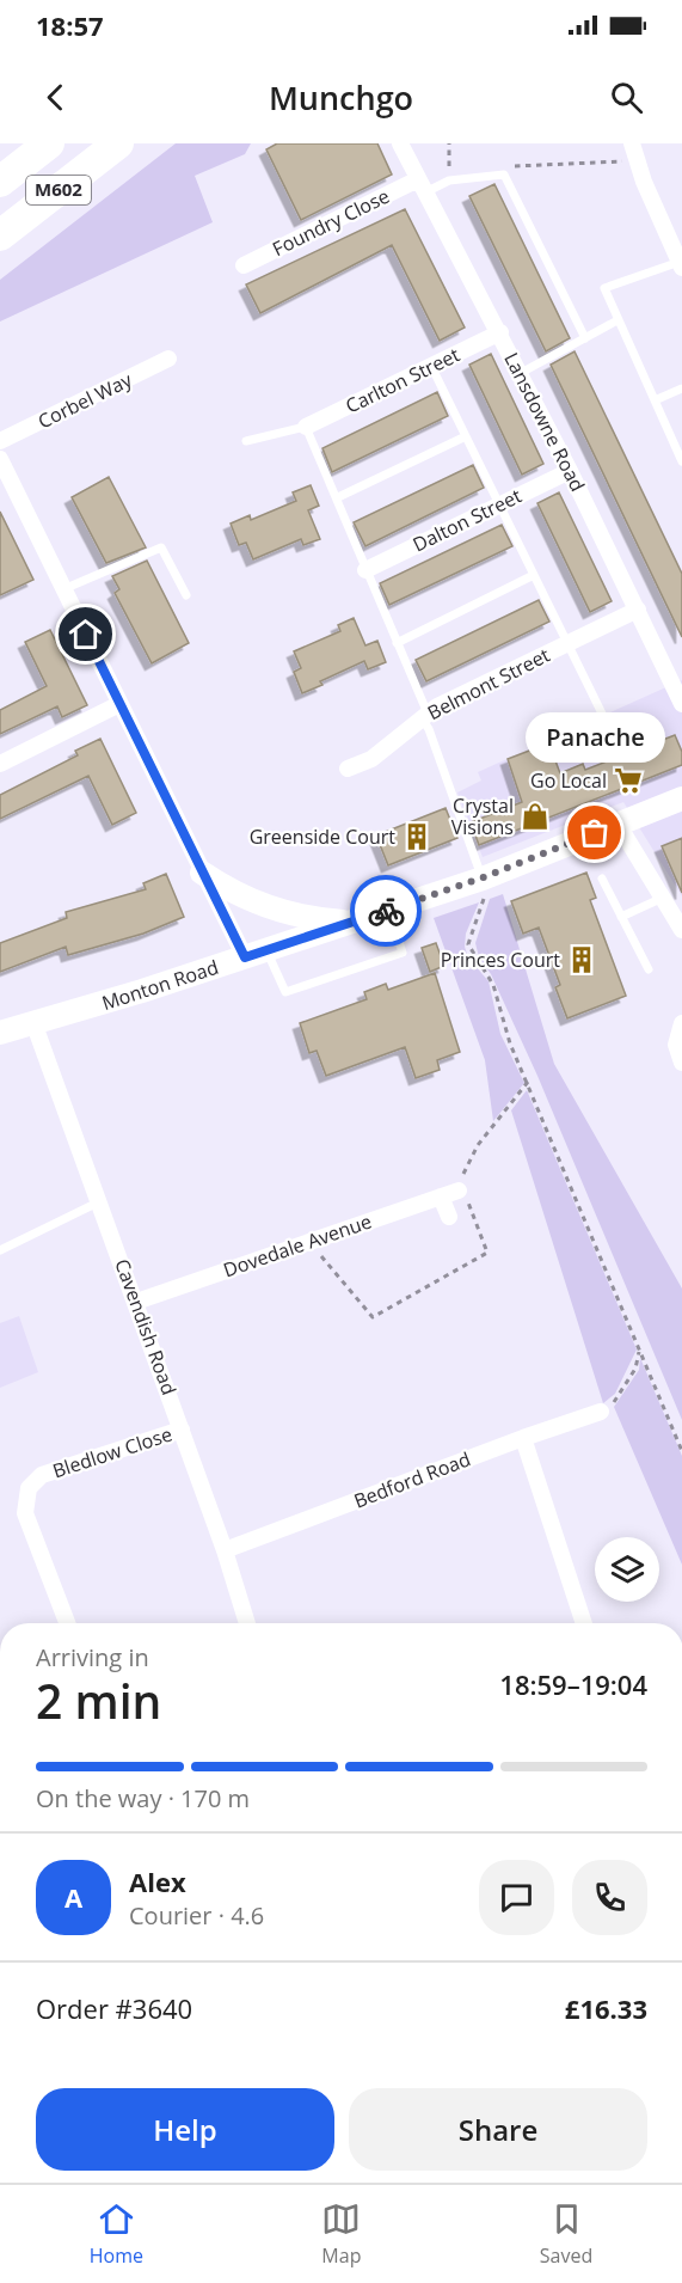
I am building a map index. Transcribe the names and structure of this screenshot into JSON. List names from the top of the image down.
{
  "streets": {
    "highway": ["M602"],
    "main road": ["Monton Road"],
    "street": [
      "Foundry Close",
      "Carlton Street",
      "Corbel Way",
      "Lansdowne Road",
      "Dalton Street",
      "Belmont Street",
      "Dovedale Avenue",
      "Cavendish Road",
      "Bledlow Close",
      "Bedford Road"
    ]
  },
  "crossings": [
    ["Foundry Close", "Lansdowne Road"],
    ["Carlton Street", "Lansdowne Road"],
    ["Lansdowne Road", "Dalton Street"],
    ["Lansdowne Road", "Belmont Street"],
    ["Monton Road", "Cavendish Road"],
    ["Dovedale Avenue", "Cavendish Road"],
    ["Cavendish Road", "Bledlow Close"],
    ["Cavendish Road", "Bedford Road"]
  ],
  "places": {
    "supermarket": ["Go Local"],
    "shop": ["Crystal Visions"],
    "other": ["Panache"],
    "building": ["Greenside Court", "Princes Court"]
  },
  "page": {
    "status": "18:57",
    "header": "Munchgo",
    "bubble": "Panache",
    "heading": ["2 min", "Arriving in", "18:59–19:04"],
    "panel": [
      "Alex",
      "Courier · 4.6",
      "Order #3640",
      "£16.33"
    ],
    "bar": "On the way · 170 m",
    "round": "A",
    "buttons": ["Help", "Share"],
    "tabs": ["Home", "Map", "Saved"]
  }
}
